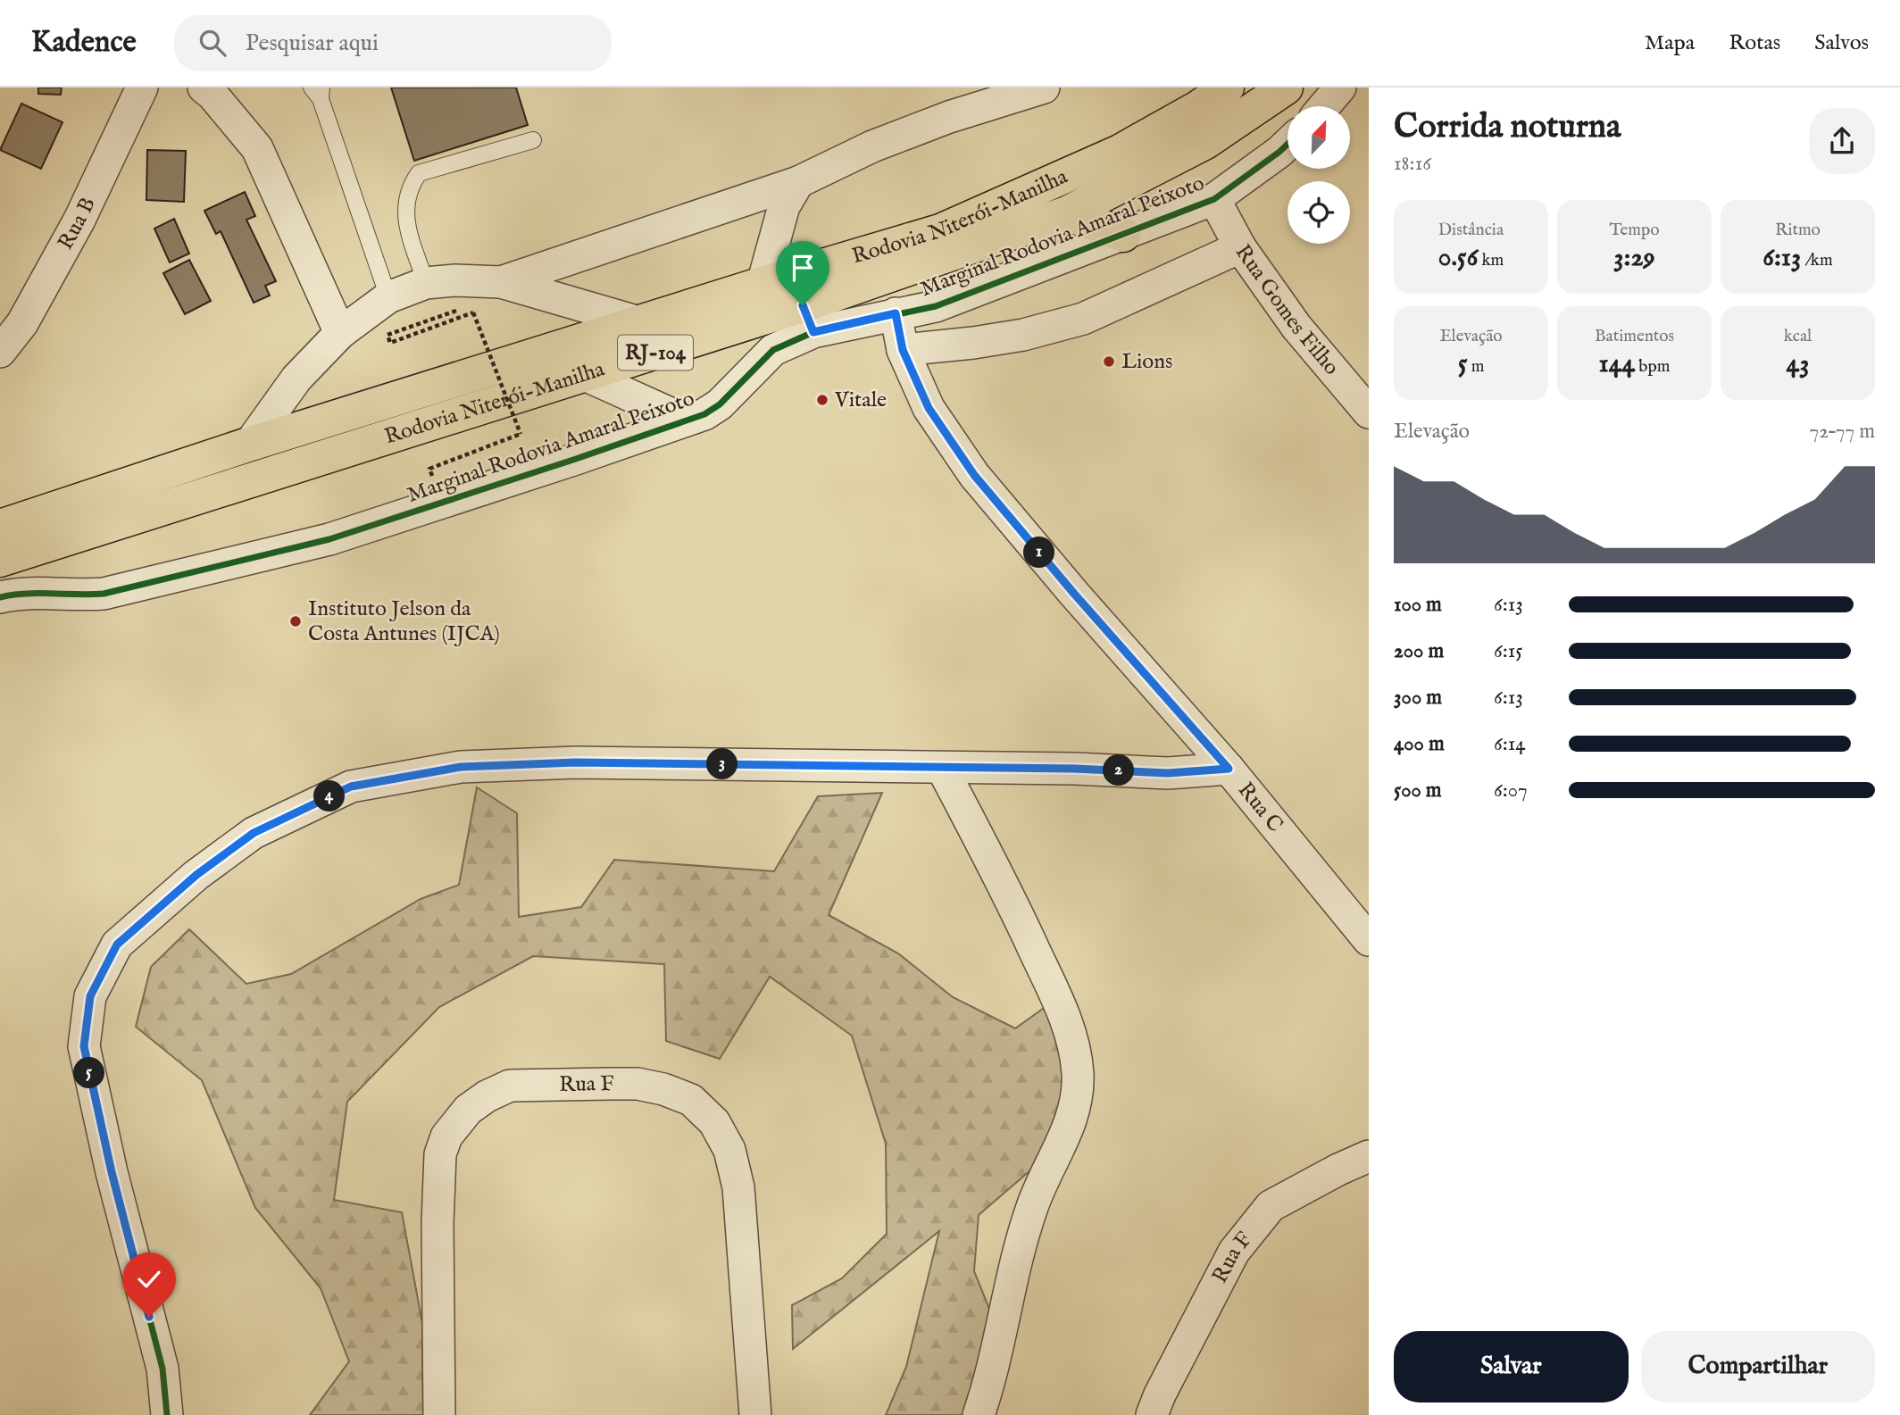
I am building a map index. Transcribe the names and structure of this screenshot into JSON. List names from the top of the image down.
{
  "streets": {
    "highway": ["Rodovia Niterói-Manilha", "RJ-104"],
    "street": [
      "Rua B",
      "Marginal Rodovia Amaral Peixoto",
      "Rua Gomes Filho",
      "Rua C",
      "Rua F"
    ]
  },
  "crossings": [
    ["Rodovia Niterói-Manilha", "Marginal Rodovia Amaral Peixoto"],
    ["Marginal Rodovia Amaral Peixoto", "Rua Gomes Filho"],
    ["Marginal Rodovia Amaral Peixoto", "Rua C"]
  ],
  "places": ["Lions", "Vitale", "Instituto Jelson da Costa Antunes (IJCA)"],
  "north": "top right",
  "page": {
    "header": "Kadence",
    "search": "Pesquisar aqui",
    "nav": ["Mapa", "Rotas", "Salvos"],
    "heading": ["Corrida noturna", "18:16"],
    "stats": [
      ["Distância", "0.56 km"],
      ["Tempo", "3:29"],
      ["Ritmo", "6:13 /km"],
      ["Elevação", "5 m"],
      ["Batimentos", "144 bpm"],
      ["kcal", "43"]
    ],
    "chart": ["Elevação", "72–77 m"],
    "pins": [
      "1",
      "3",
      "2",
      "4",
      "5"
    ],
    "list": [
      {
        "name": "100 m",
        "note": "6:13"
      },
      {
        "name": "200 m",
        "note": "6:15"
      },
      {
        "name": "300 m",
        "note": "6:13"
      },
      {
        "name": "400 m",
        "note": "6:14"
      },
      {
        "name": "500 m",
        "note": "6:07"
      }
    ],
    "buttons": ["Salvar", "Compartilhar"]
  }
}
